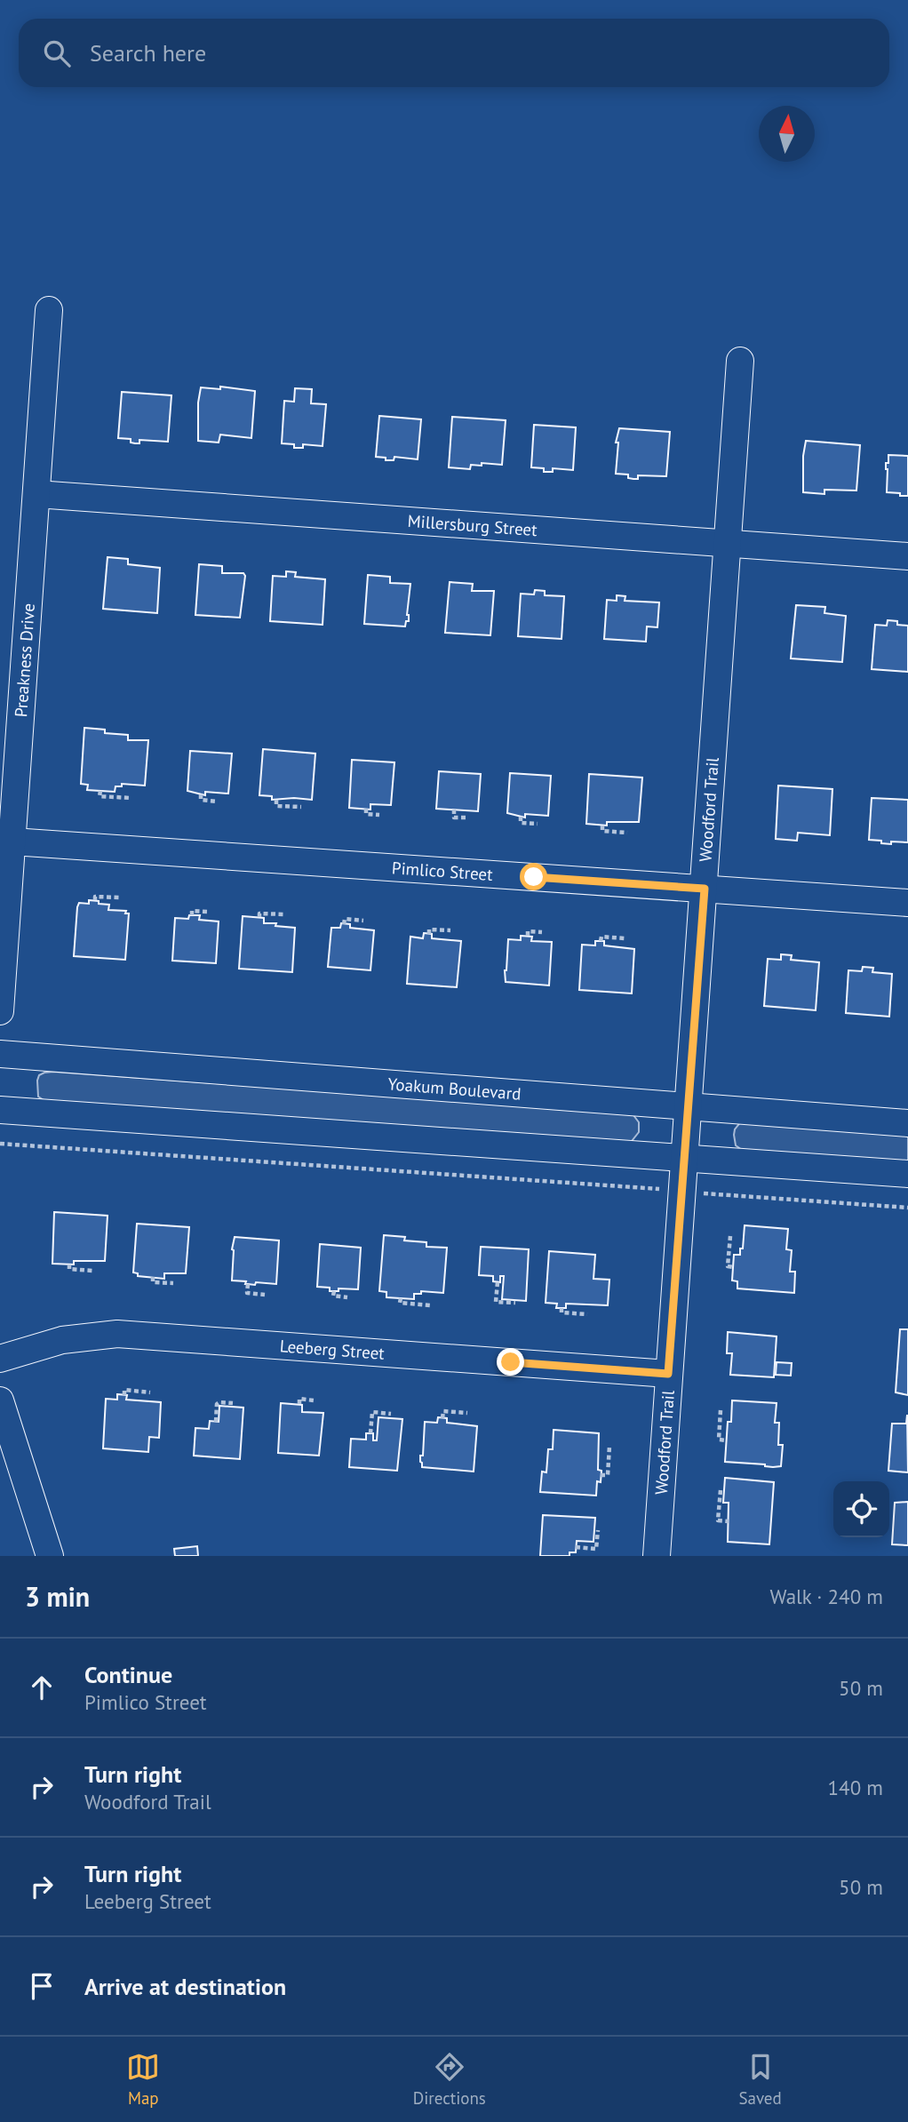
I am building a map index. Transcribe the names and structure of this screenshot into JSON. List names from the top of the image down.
{
  "streets": {
    "street": [
      "Millersburg Street",
      "Preakness Drive",
      "Woodford Trail",
      "Pimlico Street",
      "Yoakum Boulevard",
      "Leeberg Street"
    ]
  },
  "crossings": [
    ["Millersburg Street", "Preakness Drive"],
    ["Millersburg Street", "Woodford Trail"],
    ["Preakness Drive", "Pimlico Street"],
    ["Woodford Trail", "Pimlico Street"],
    ["Woodford Trail", "Yoakum Boulevard"],
    ["Woodford Trail", "Leeberg Street"]
  ],
  "north": "top",
  "page": {
    "search": "Search here",
    "heading": ["3 min", "Walk · 240 m"],
    "list": [
      ["Continue", "Pimlico Street", "50 m"],
      ["Turn right", "Woodford Trail", "140 m"],
      ["Turn right", "Leeberg Street", "50 m"],
      "Arrive at destination"
    ],
    "nav": ["Map", "Directions", "Saved"]
  }
}
